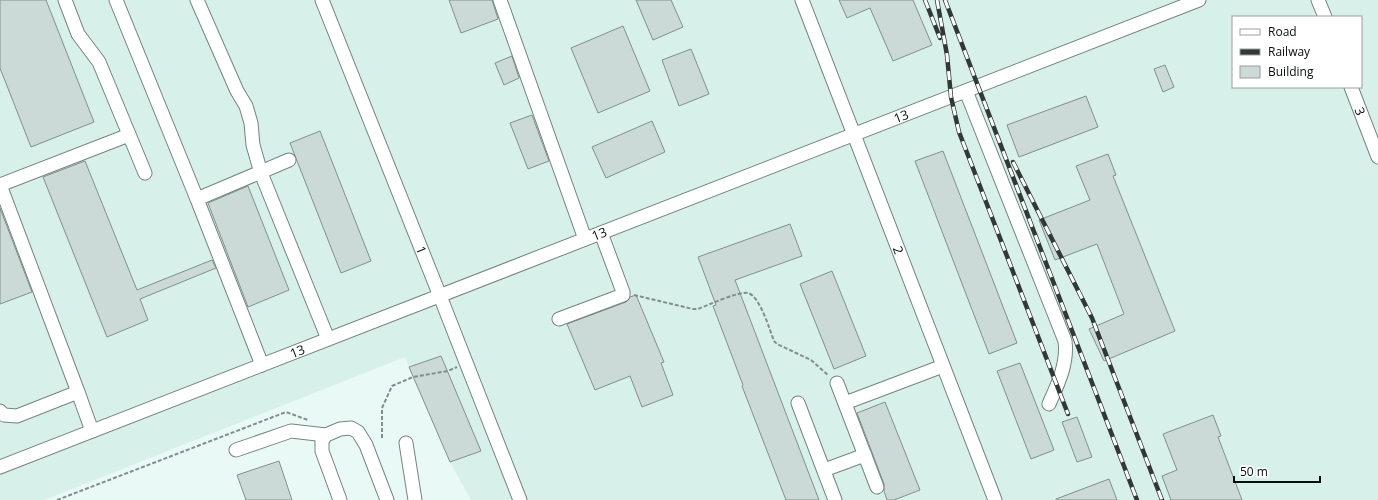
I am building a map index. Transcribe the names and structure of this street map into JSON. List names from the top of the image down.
{
  "streets": {
    "street": [
      "3",
      "13",
      "1",
      "2"
    ]
  },
  "crossings": [
    ["13", "1"],
    ["13", "2"]
  ],
  "legend": ["Road", "Railway", "Building"],
  "scale_bar": "50 m"
}
